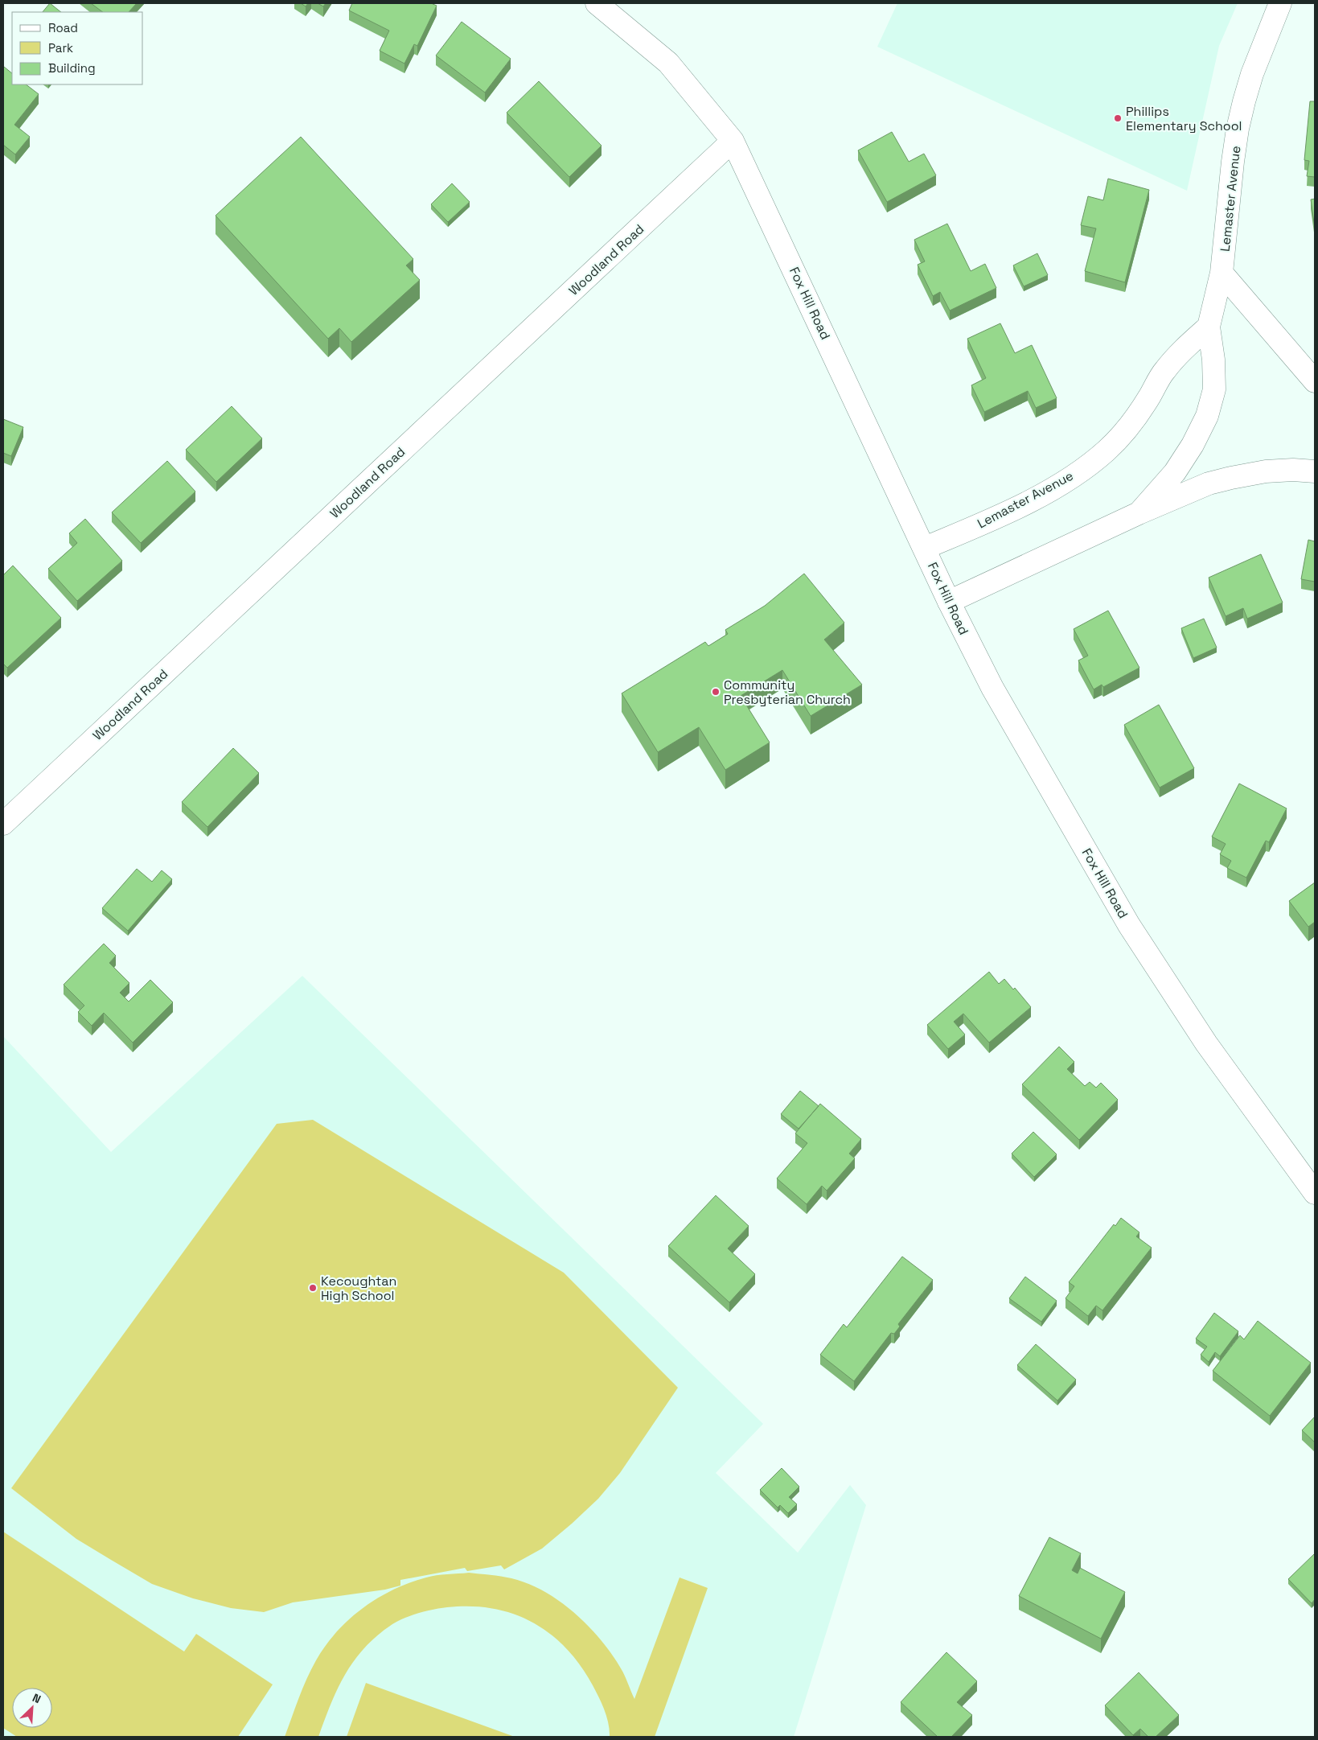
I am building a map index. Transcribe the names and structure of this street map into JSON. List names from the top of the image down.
{
  "streets": {
    "main road": ["Lemaster Avenue", "Woodland Road", "Fox Hill Road"]
  },
  "crossings": [
    ["Lemaster Avenue", "Fox Hill Road"],
    ["Woodland Road", "Fox Hill Road"]
  ],
  "places": ["Phillips Elementary School", "Community Presbyterian Church", "Kecoughtan High School"],
  "legend": ["Road", "Park", "Building"],
  "north": "top right"
}
